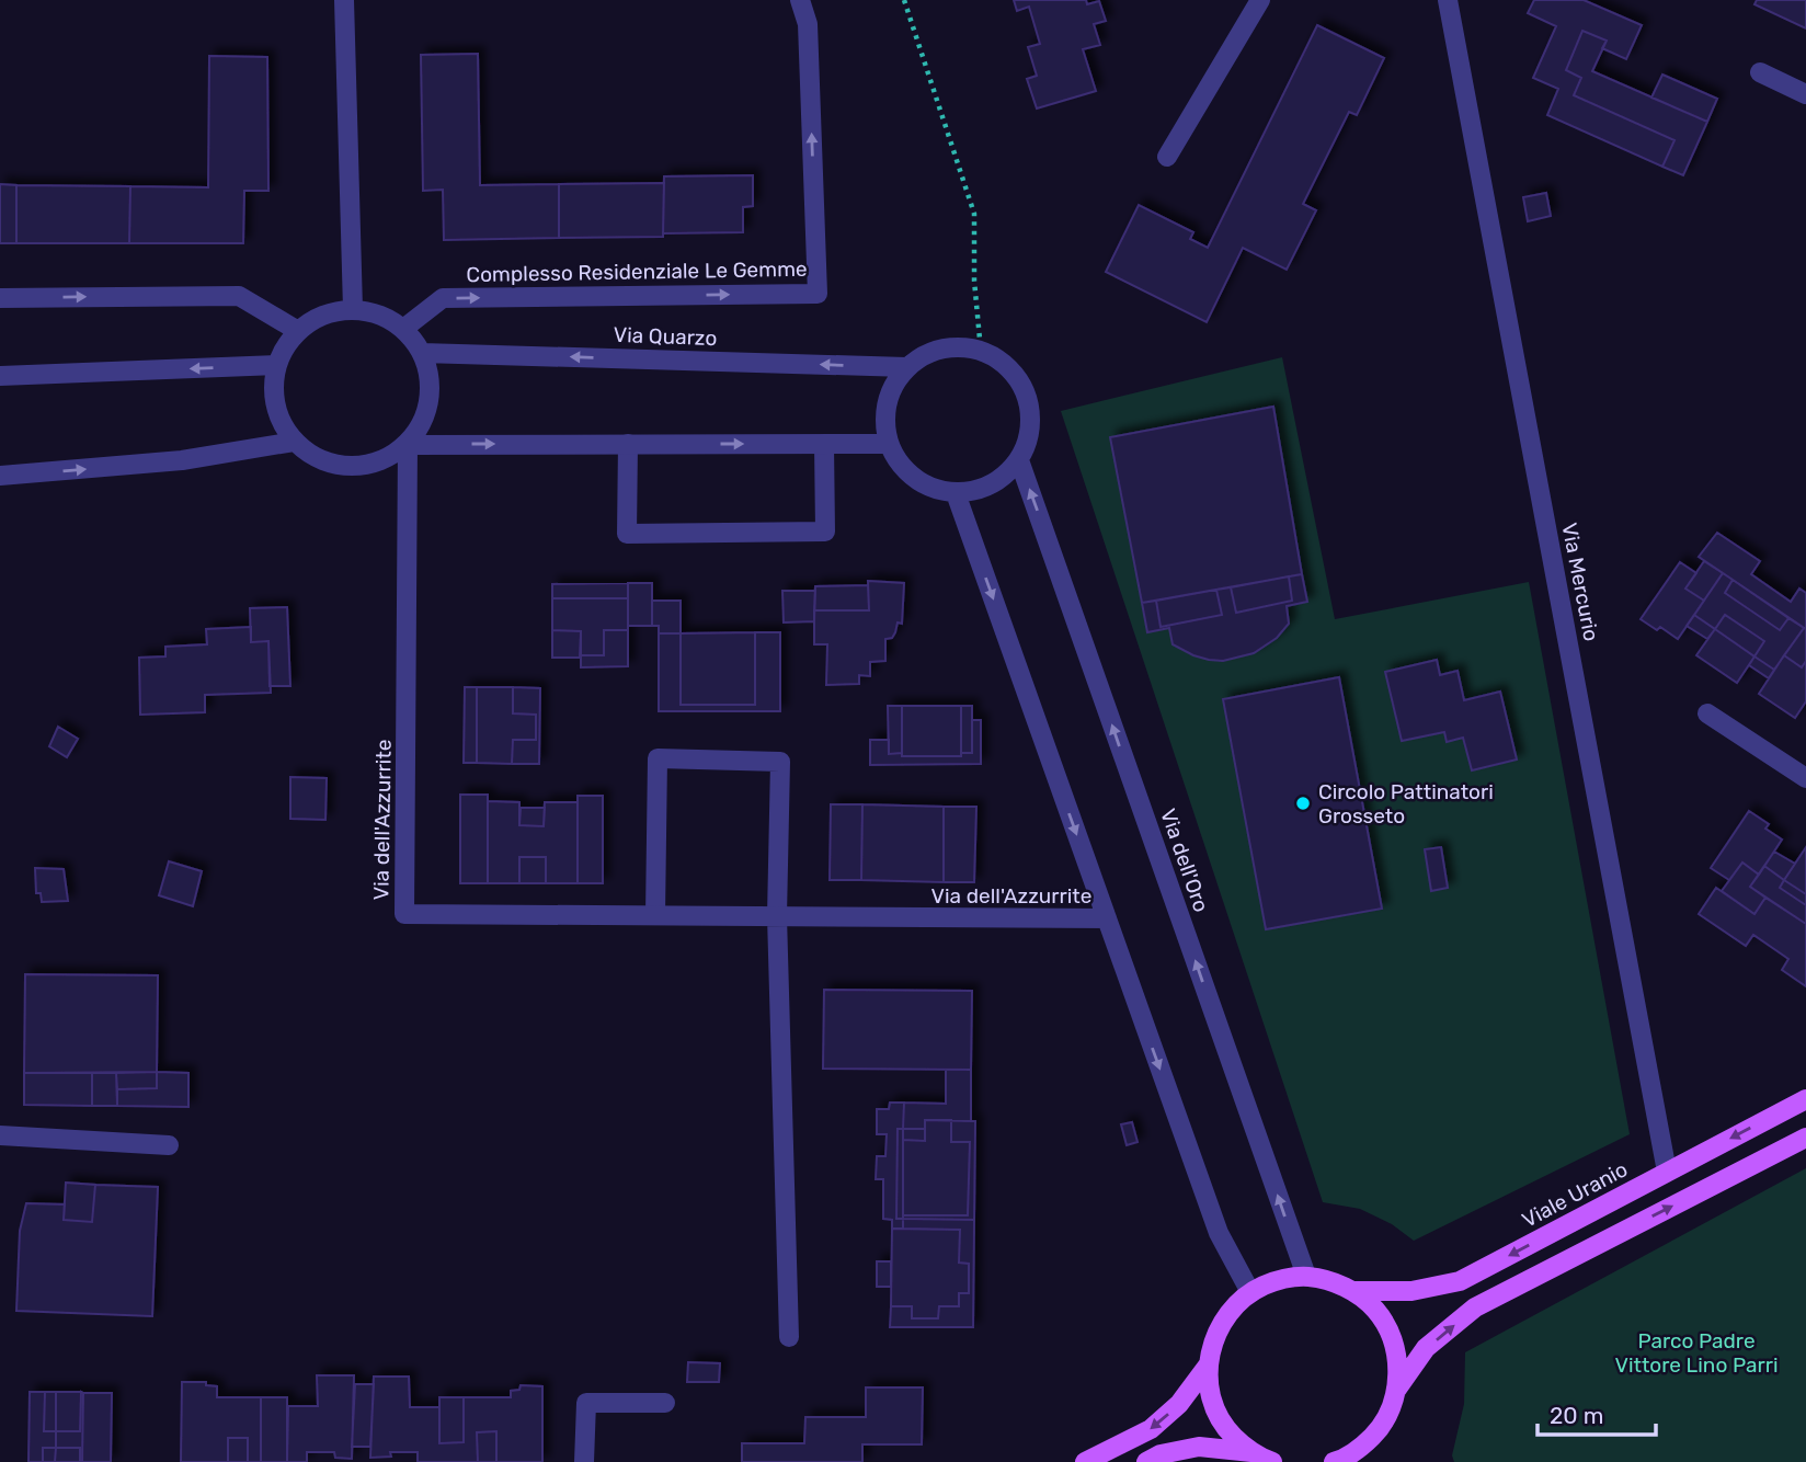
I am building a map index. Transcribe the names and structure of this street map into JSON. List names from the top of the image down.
{
  "streets": {
    "main road": ["Viale Uranio"],
    "street": [
      "Complesso Residenziale Le Gemme",
      "Via Quarzo",
      "Via Mercurio",
      "Via dell'Azzurrite",
      "Via dell'Oro"
    ]
  },
  "crossings": [
    ["Complesso Residenziale Le Gemme", "Via Quarzo"],
    ["Complesso Residenziale Le Gemme", "Via dell'Azzurrite"],
    ["Via Quarzo", "Via dell'Azzurrite"],
    ["Via Quarzo", "Via dell'Oro"],
    ["Via Mercurio", "Viale Uranio"]
  ],
  "parks": ["Parco Padre Vittore Lino Parri"],
  "places": ["Circolo Pattinatori Grosseto"],
  "scale_bar": "20 m"
}
